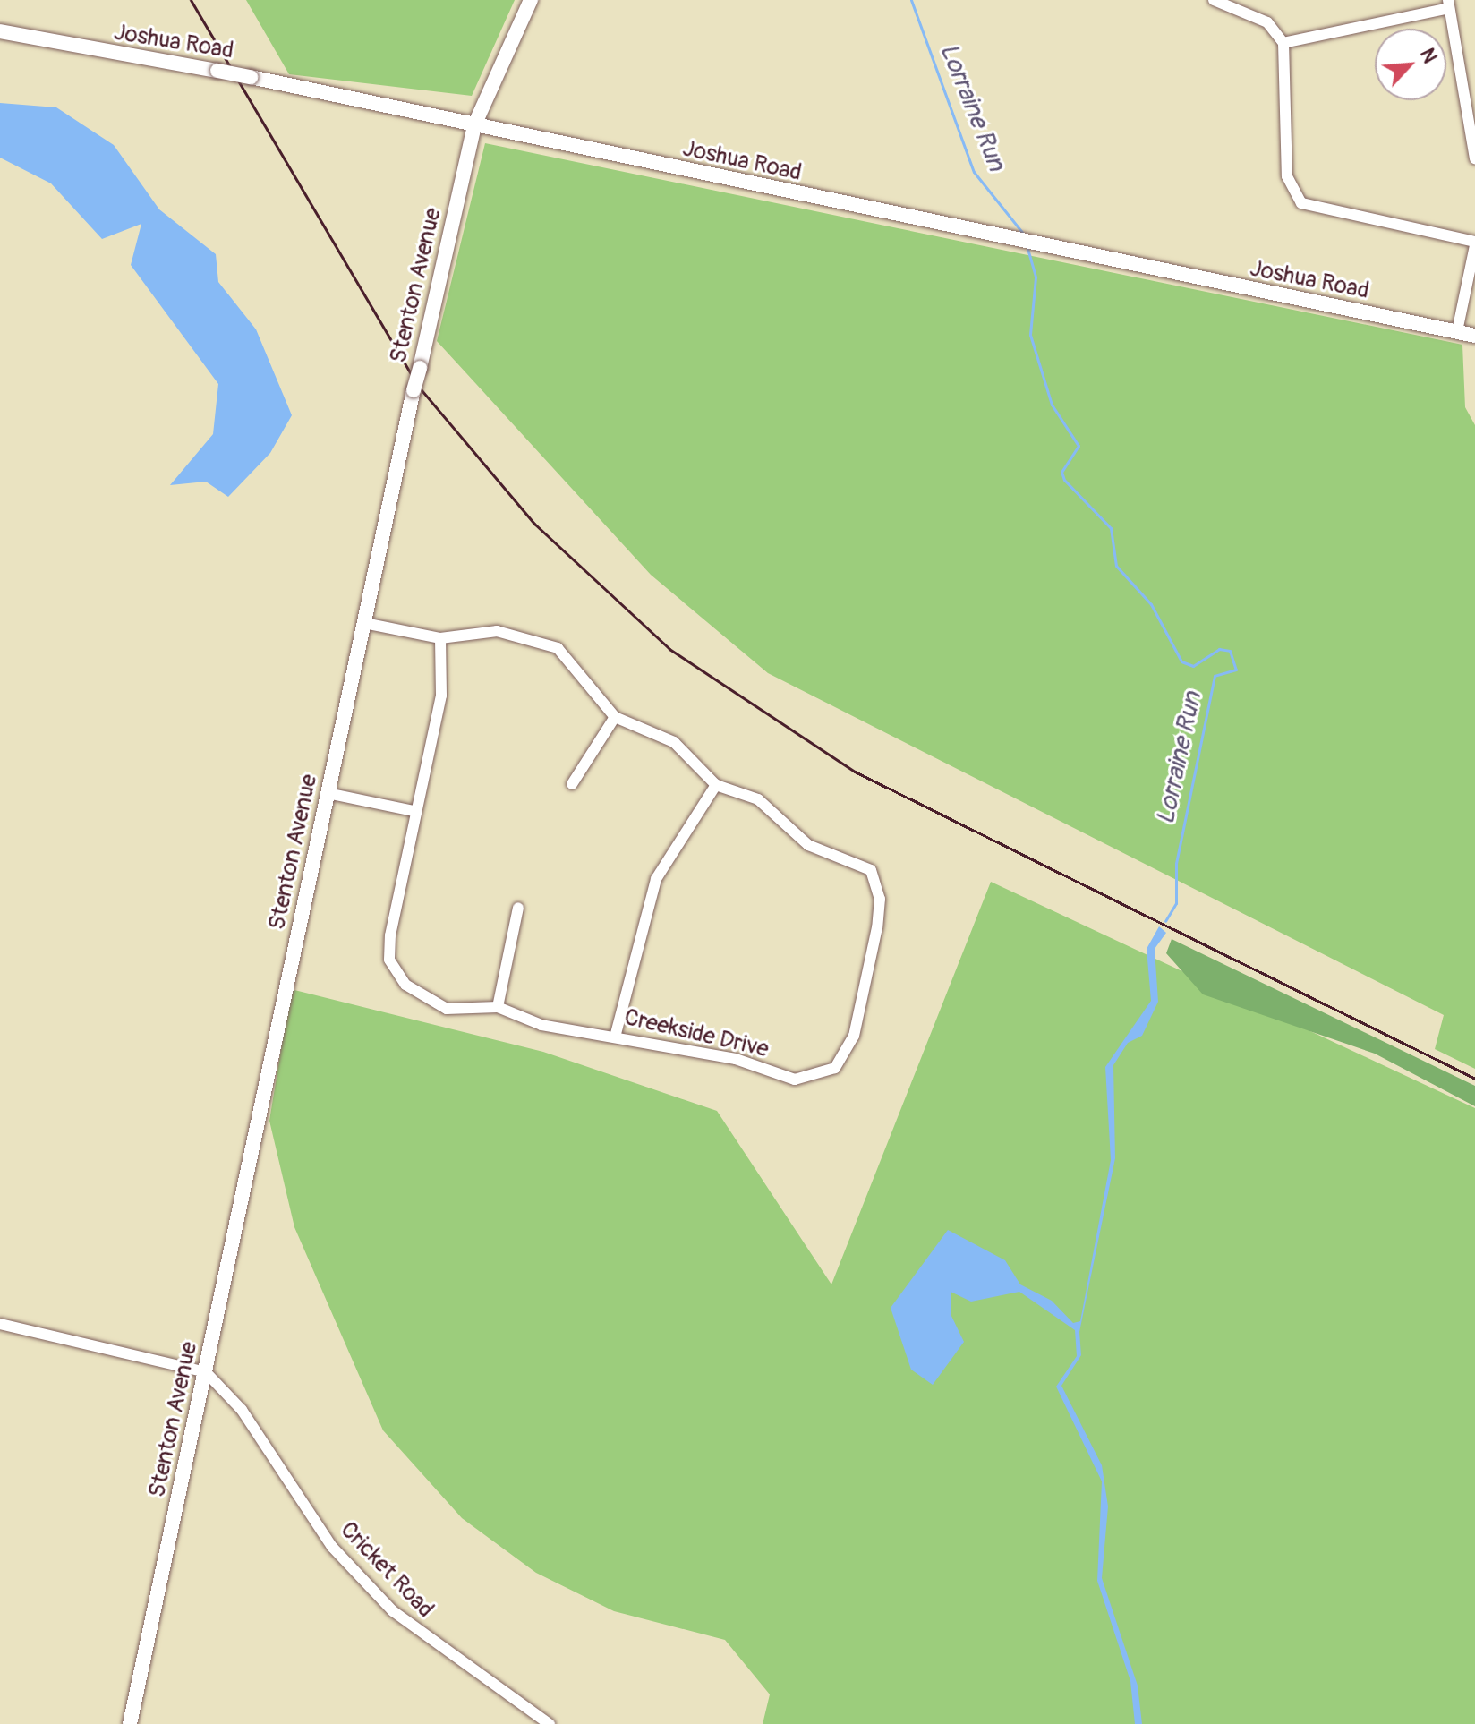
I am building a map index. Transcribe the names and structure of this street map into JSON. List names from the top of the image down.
{
  "streets": {
    "main road": ["Joshua Road", "Stenton Avenue"],
    "street": ["Creekside Drive", "Cricket Road"]
  },
  "crossings": [
    ["Joshua Road", "Stenton Avenue"],
    ["Stenton Avenue", "Creekside Drive"],
    ["Stenton Avenue", "Cricket Road"]
  ],
  "water": ["Lorraine Run"],
  "north": "top right"
}
